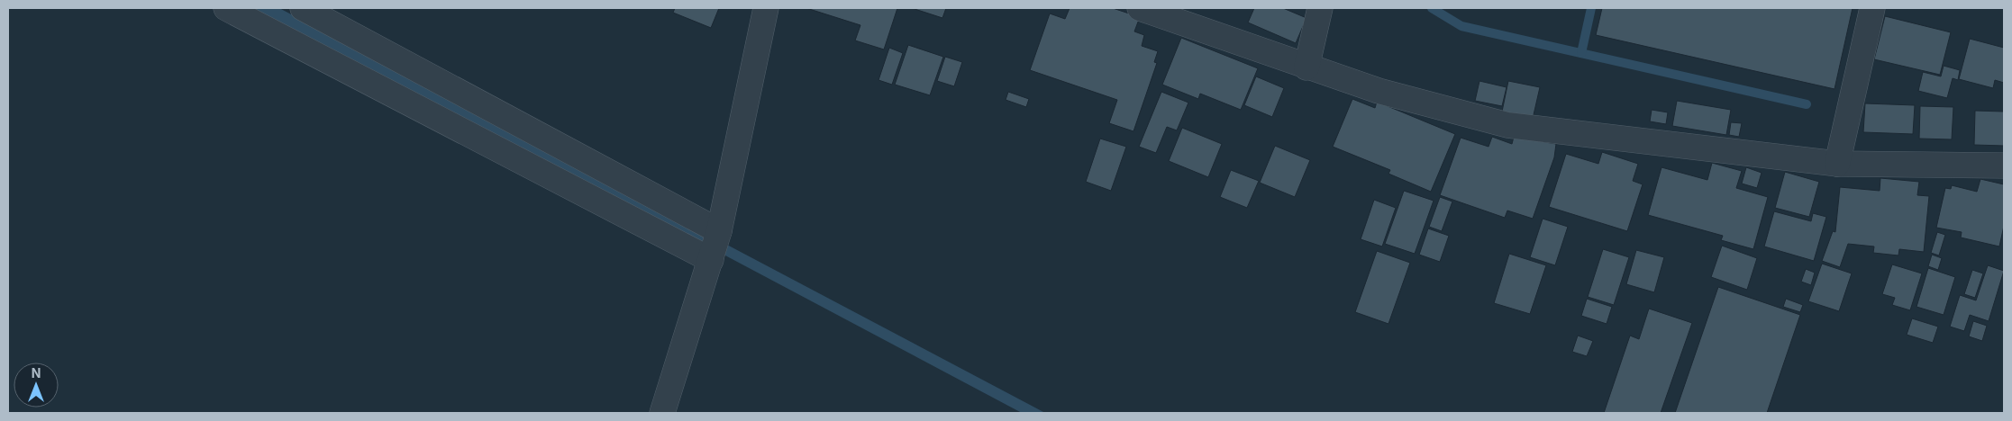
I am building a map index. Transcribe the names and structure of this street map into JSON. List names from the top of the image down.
{
  "north": "top"
}
